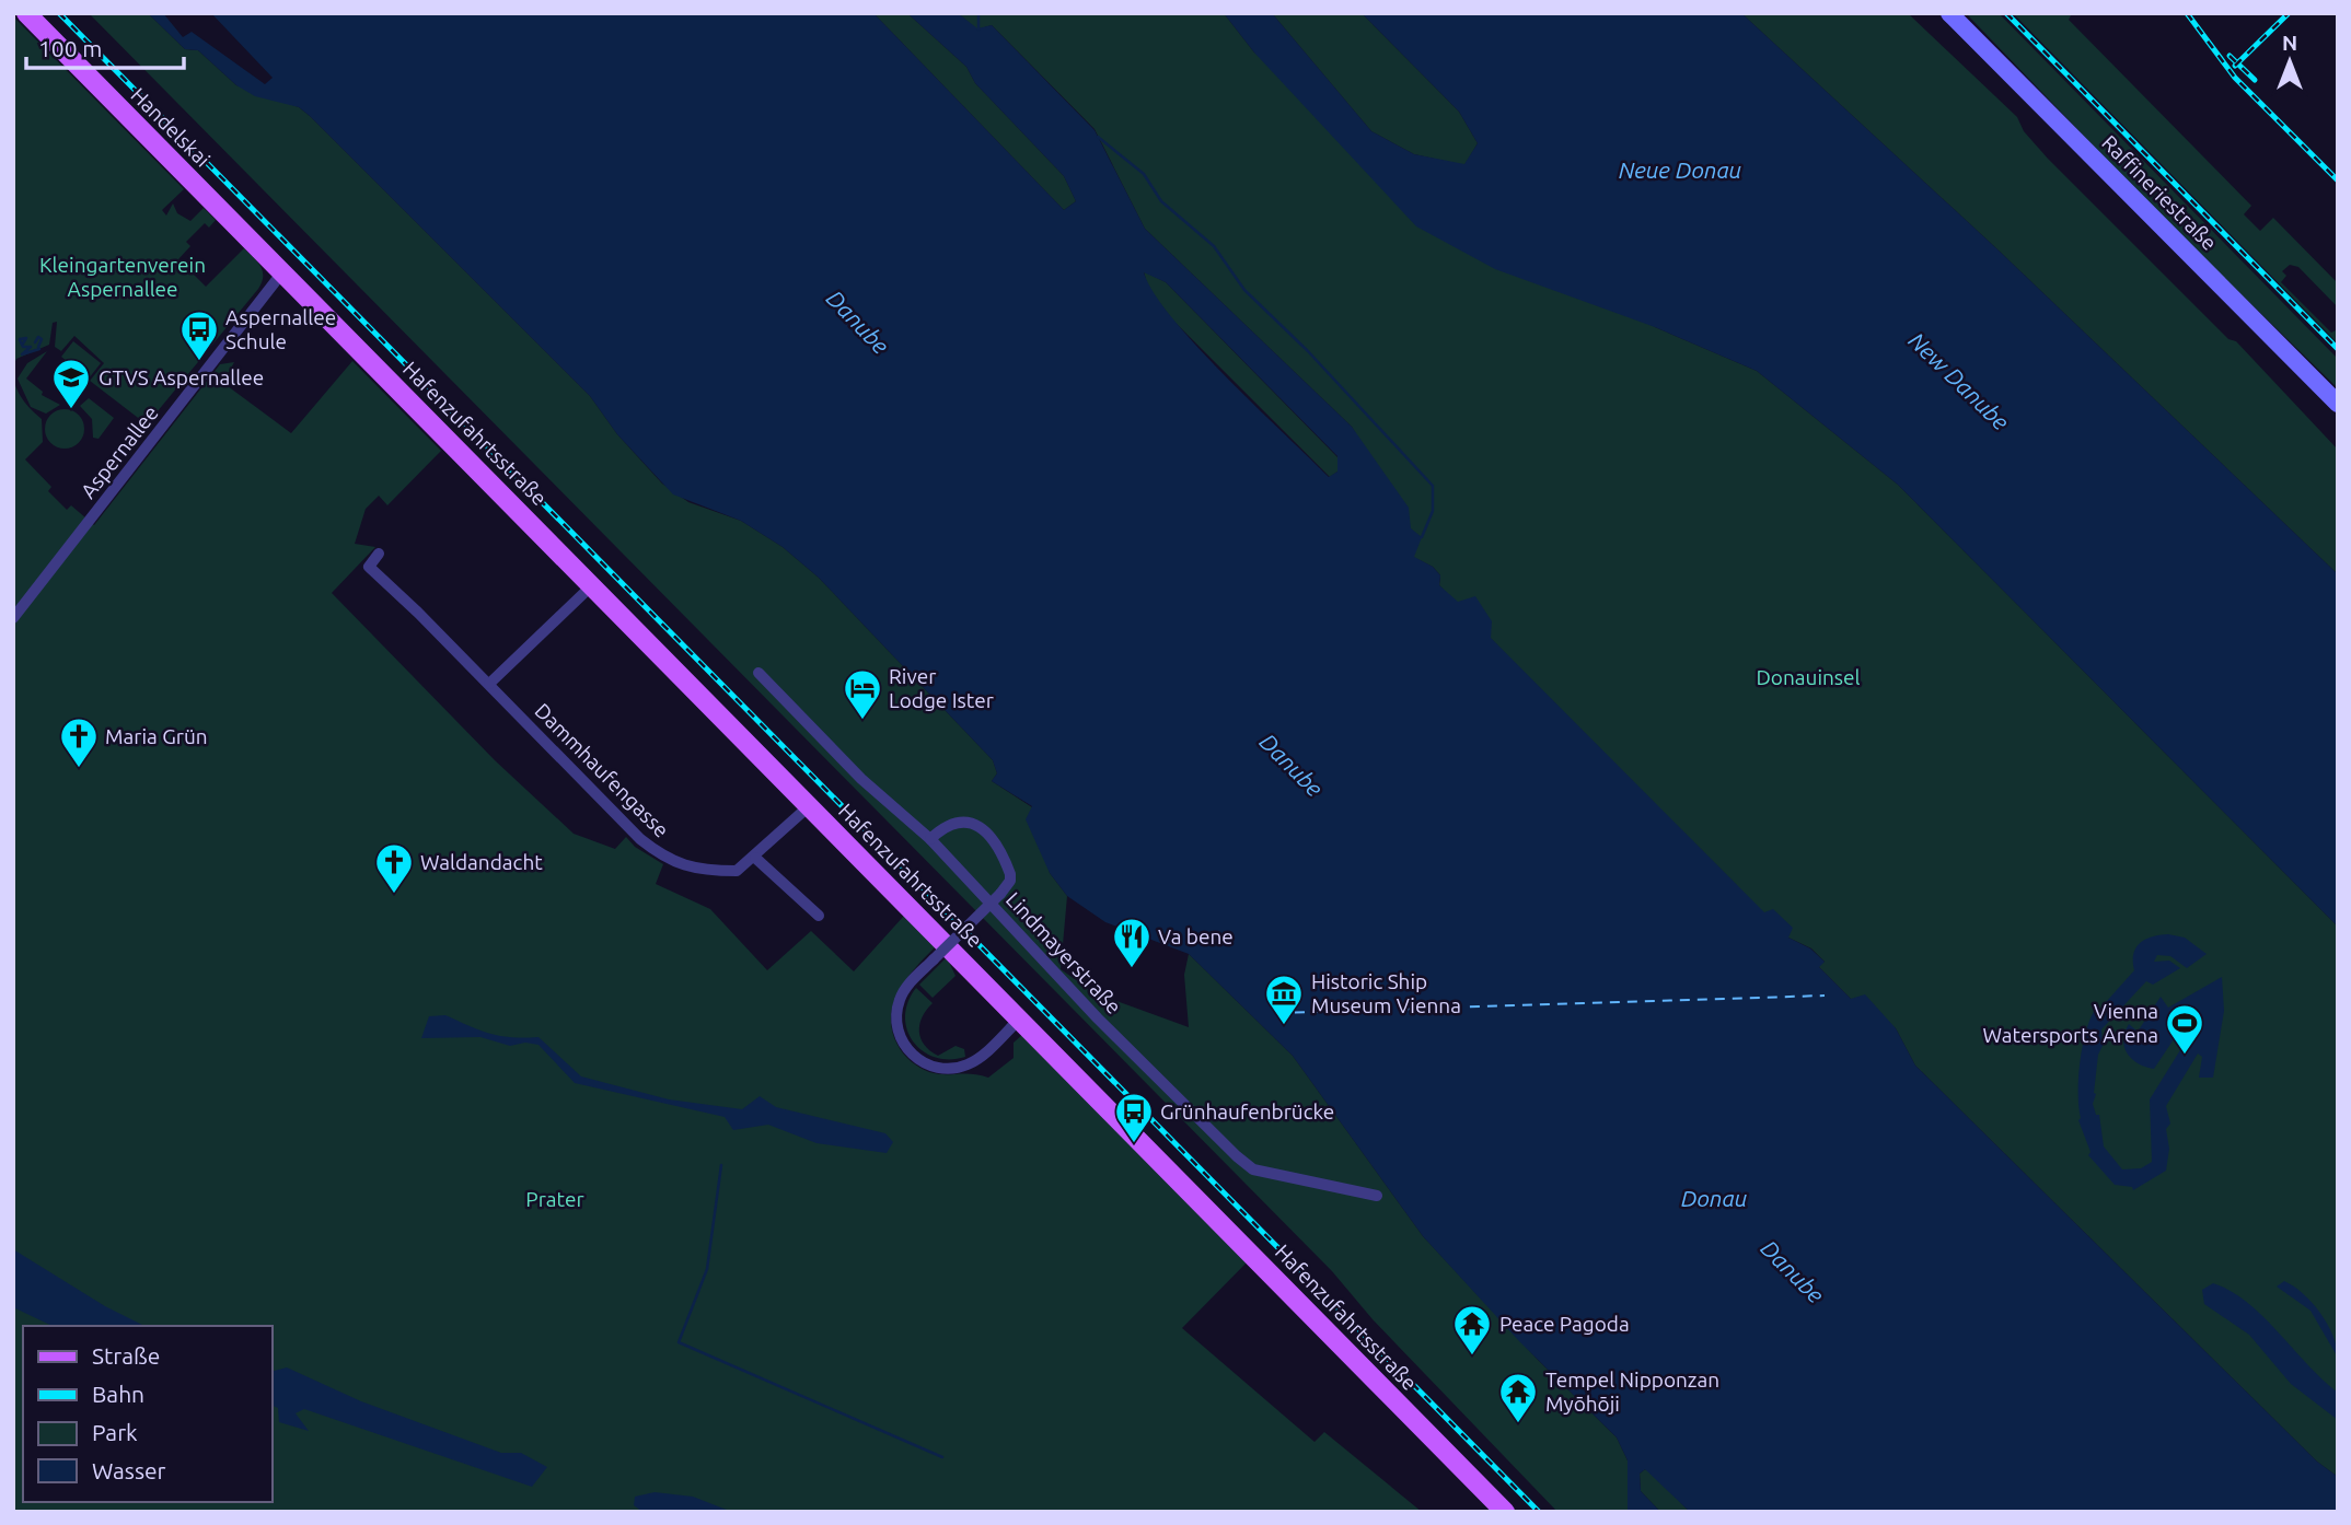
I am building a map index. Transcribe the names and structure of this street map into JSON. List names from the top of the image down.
{
  "streets": {
    "main road": ["Handelskai", "Raffineriestraße", "Hafenzufahrtsstraße"],
    "street": ["Aspernallee", "Dammhaufengasse", "Lindmayerstraße"]
  },
  "crossings": [
    ["Handelskai", "Hafenzufahrtsstraße"],
    ["Handelskai", "Aspernallee"],
    ["Hafenzufahrtsstraße", "Aspernallee"],
    ["Hafenzufahrtsstraße", "Dammhaufengasse"]
  ],
  "water": [
    "Neue Donau",
    "Danube",
    "New Danube",
    "Donau"
  ],
  "parks": ["Kleingartenverein Aspernallee", "Donauinsel", "Prater"],
  "places": {
    "bus stop": ["Aspernallee Schule", "Grünhaufenbrücke"],
    "school or university": ["GTVS Aspernallee"],
    "hotel": ["River Lodge Ister"],
    "church": ["Maria Grün", "Waldandacht"],
    "restaurant": ["Va bene"],
    "museum": ["Historic Ship Museum Vienna"],
    "sports": ["Vienna Watersports Arena"],
    "temple": ["Peace Pagoda", "Tempel Nipponzan Myōhōji"]
  },
  "legend": [
    "Straße",
    "Bahn",
    "Park",
    "Wasser"
  ],
  "scale_bar": "100 m",
  "north": "top"
}
